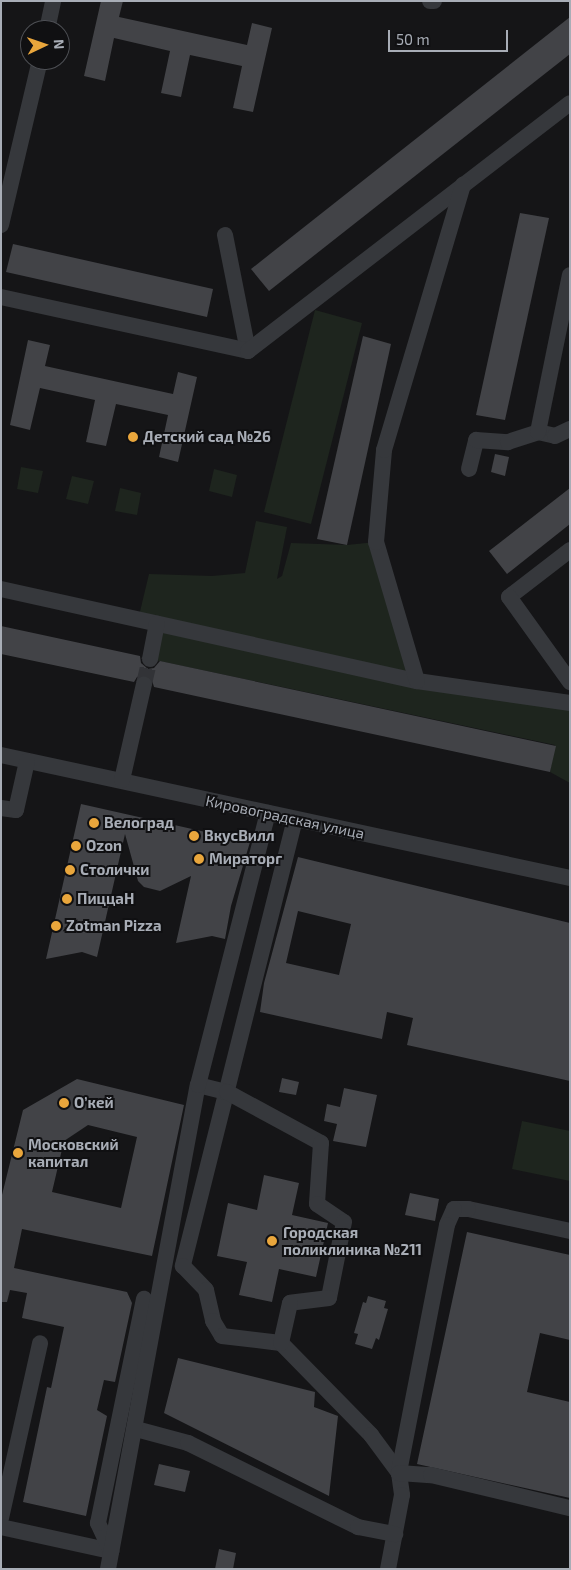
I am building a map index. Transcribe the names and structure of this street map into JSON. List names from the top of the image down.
{
  "streets": {
    "street": ["Кировоградская улица"]
  },
  "places": [
    "Детский сад №26",
    "Велоград",
    "ВкусВилл",
    "Ozon",
    "Мираторг",
    "Столички",
    "ПиццаН",
    "Zotman Pizza",
    "О’кей",
    "Московский капитал",
    "Городская поликлиника №211"
  ],
  "scale_bar": "50 m",
  "north": "right"
}
